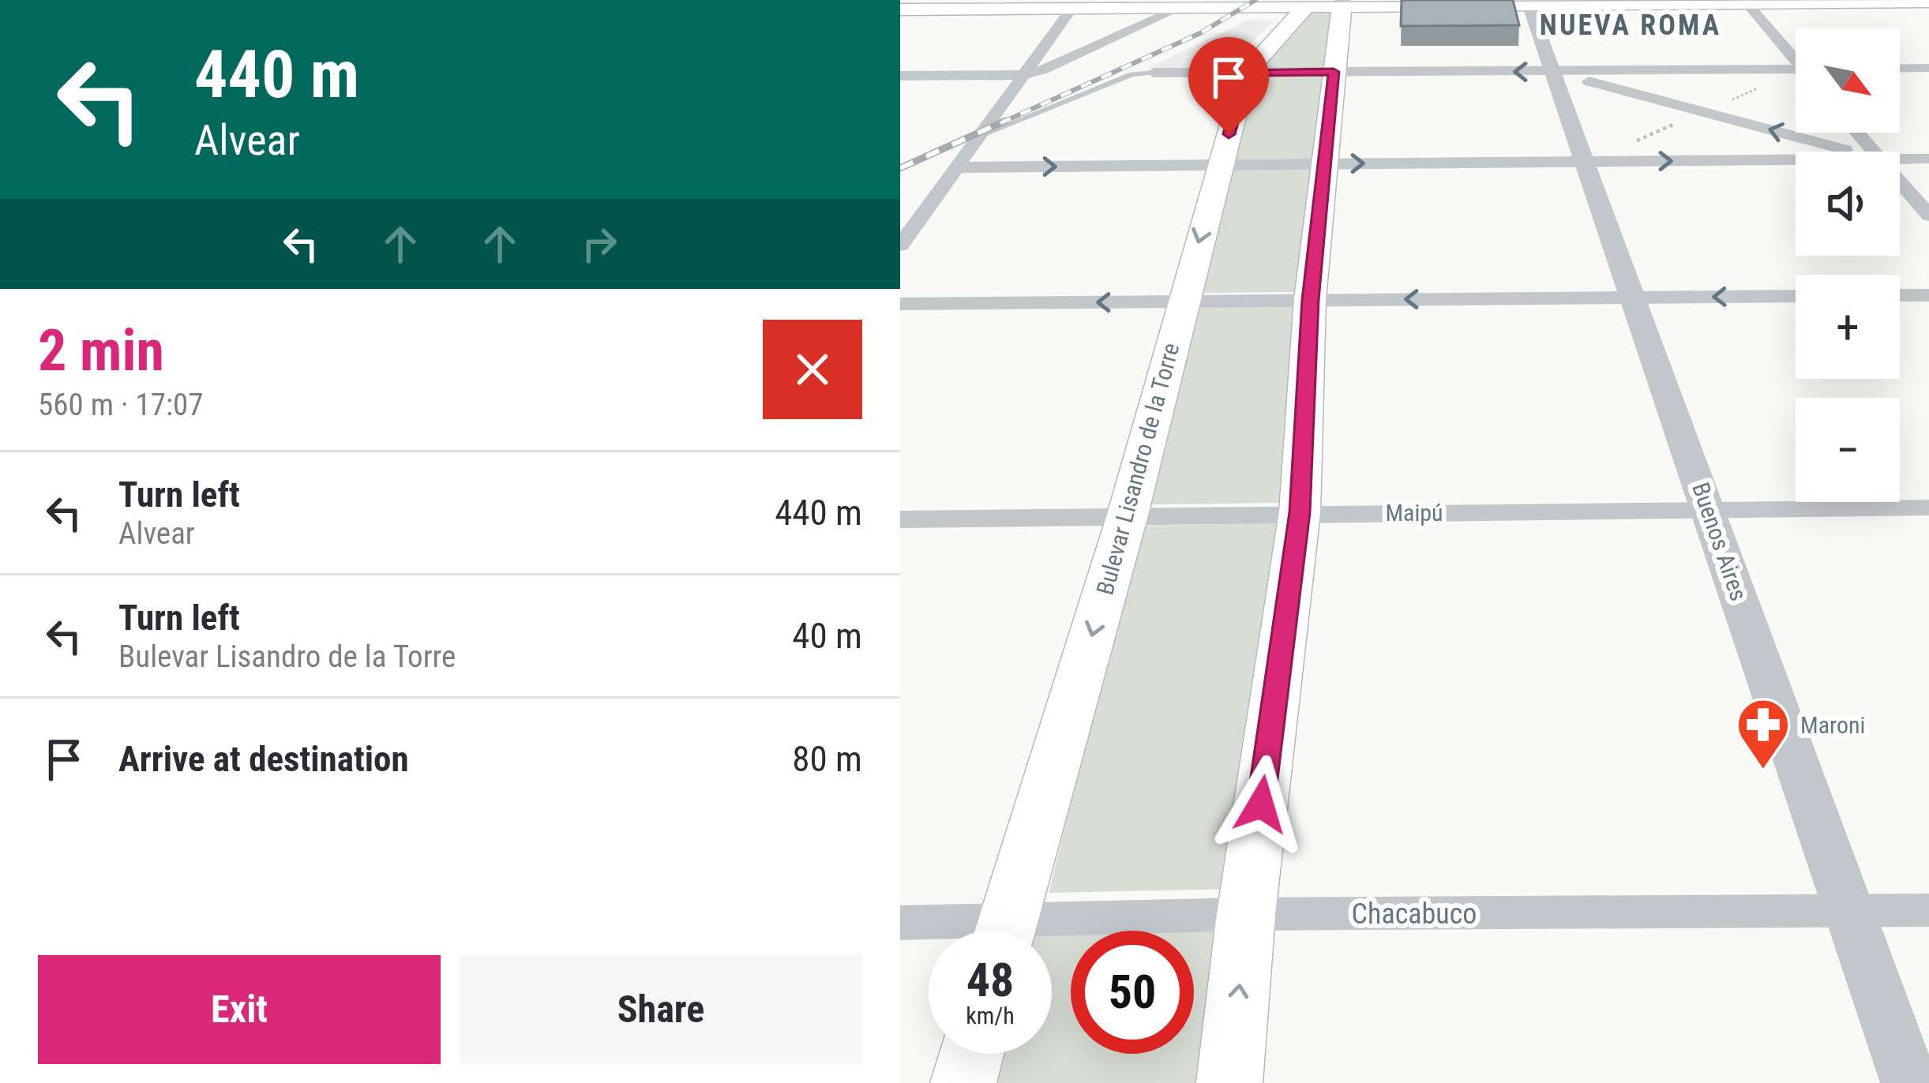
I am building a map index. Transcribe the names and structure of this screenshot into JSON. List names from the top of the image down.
{
  "streets": {
    "main road": ["Bulevar Lisandro de la Torre"],
    "street": ["Maipú", "Buenos Aires", "Chacabuco"]
  },
  "crossings": [
    ["Bulevar Lisandro de la Torre", "Maipú"],
    ["Maipú", "Buenos Aires"],
    ["Buenos Aires", "Chacabuco"]
  ],
  "districts": ["NUEVA ROMA"],
  "places": {
    "pharmacy": ["Maroni"]
  },
  "north": "bottom right",
  "page": {
    "turn": ["440 m", "Alvear"],
    "map_buttons": ["+", "−"],
    "heading": ["2 min", "560 m · 17:07"],
    "list": [
      {
        "name": "Turn left",
        "note": "Alvear",
        "value": "440 m"
      },
      {
        "name": "Turn left",
        "note": "Bulevar Lisandro de la Torre",
        "value": "40 m"
      },
      {
        "name": "Arrive at destination",
        "value": "80 m"
      }
    ],
    "speed": "48 km/h",
    "limit": "50",
    "buttons": ["Exit", "Share"]
  }
}
